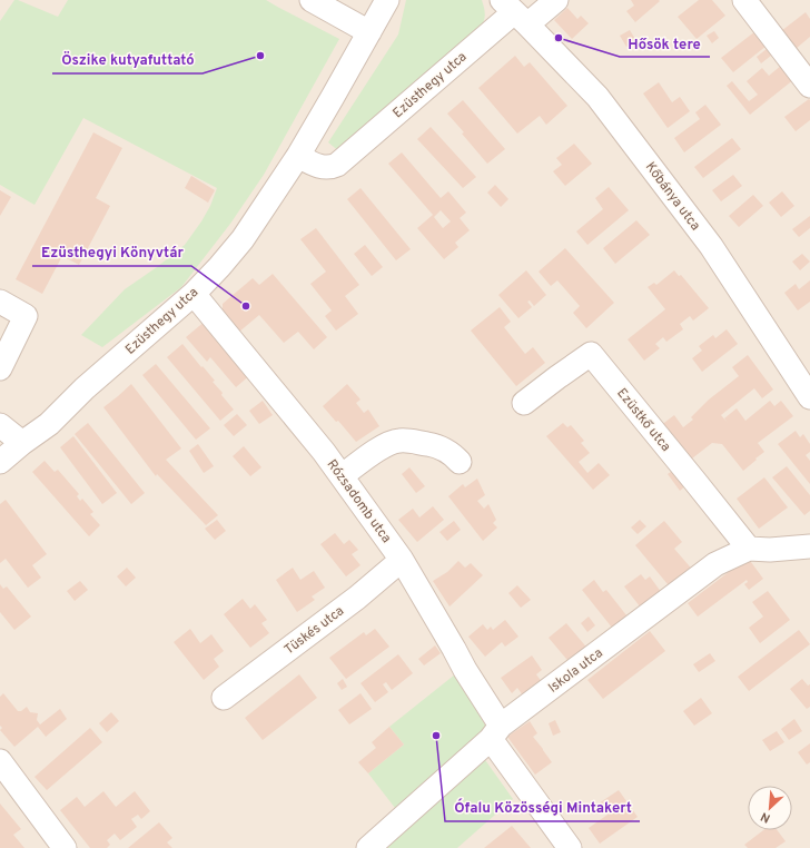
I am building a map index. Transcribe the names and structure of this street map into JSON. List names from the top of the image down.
{
  "streets": {
    "street": [
      "Ezüsthegy utca",
      "Kőbánya utca",
      "Ezüstkő utca",
      "Rózsadomb utca",
      "Tüskés utca",
      "Iskola utca"
    ]
  },
  "crossings": [
    ["Ezüsthegy utca", "Kőbánya utca"],
    ["Ezüsthegy utca", "Rózsadomb utca"],
    ["Ezüstkő utca", "Iskola utca"],
    ["Rózsadomb utca", "Tüskés utca"],
    ["Rózsadomb utca", "Iskola utca"]
  ],
  "places": [
    "Hősök tere",
    "Öszike kutyafuttató",
    "Ezüsthegyi Könyvtár",
    "Ófalu Közösségi Mintakert"
  ],
  "north": "bottom left"
}
